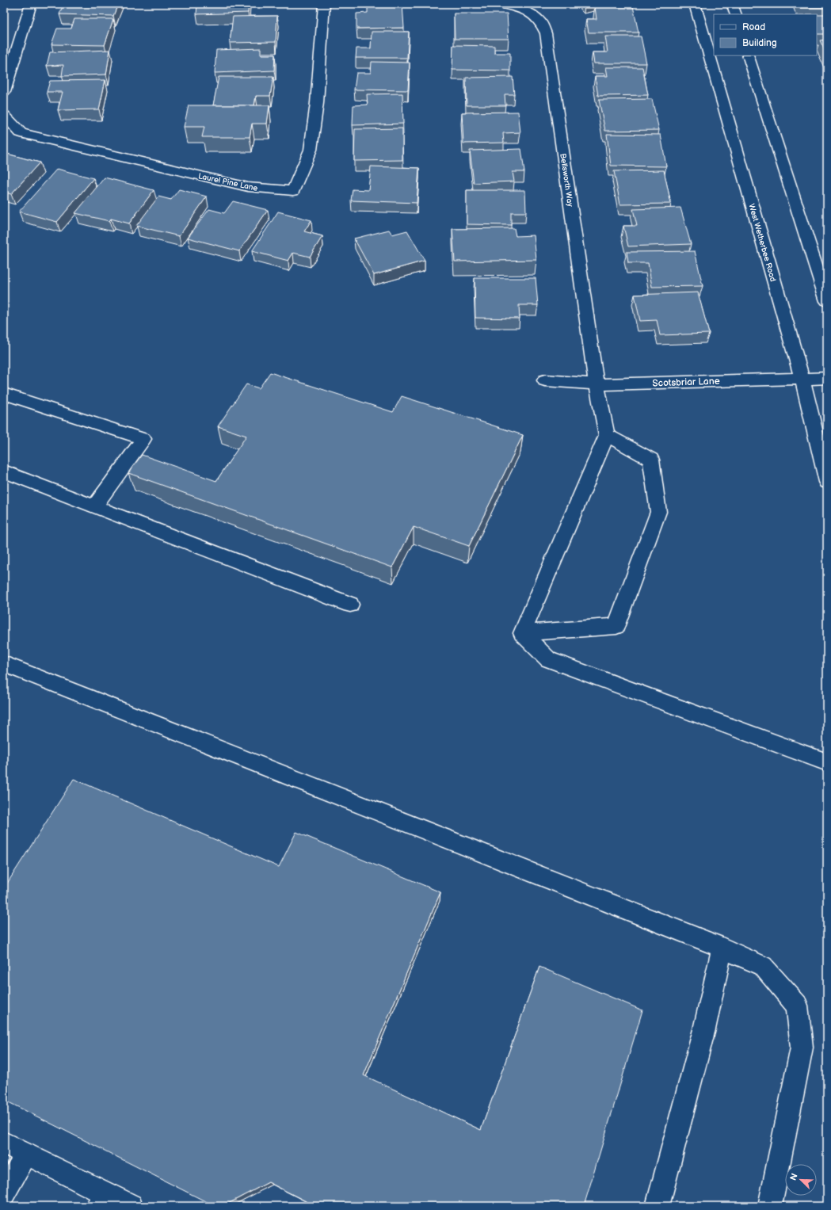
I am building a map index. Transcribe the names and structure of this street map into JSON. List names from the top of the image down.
{
  "streets": {
    "street": [
      "Bellsworth Way",
      "Laurel Pine Lane",
      "West Wetherbee Road",
      "Scotsbriar Lane"
    ]
  },
  "crossings": [
    ["Bellsworth Way", "Scotsbriar Lane"],
    ["West Wetherbee Road", "Scotsbriar Lane"]
  ],
  "legend": ["Road", "Building"],
  "north": "top left"
}
